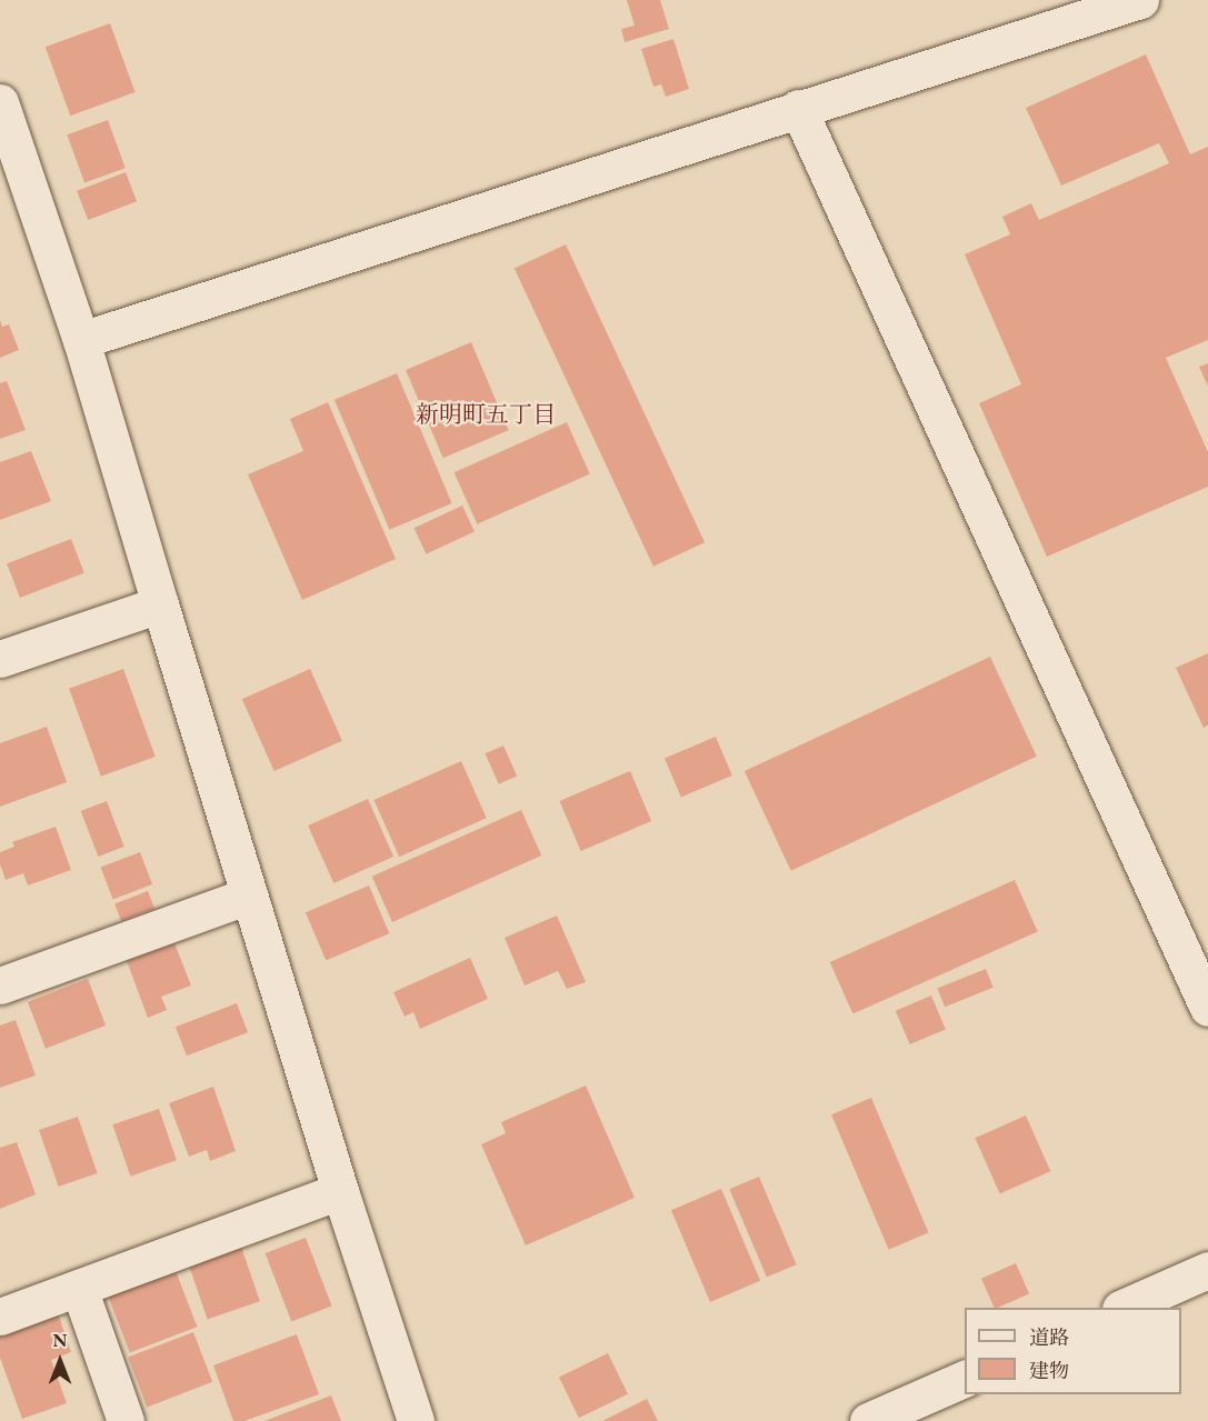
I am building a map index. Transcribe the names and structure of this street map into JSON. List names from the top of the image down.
{
  "districts": ["新明町五丁目"],
  "legend": ["道路", "建物"],
  "north": "top"
}
